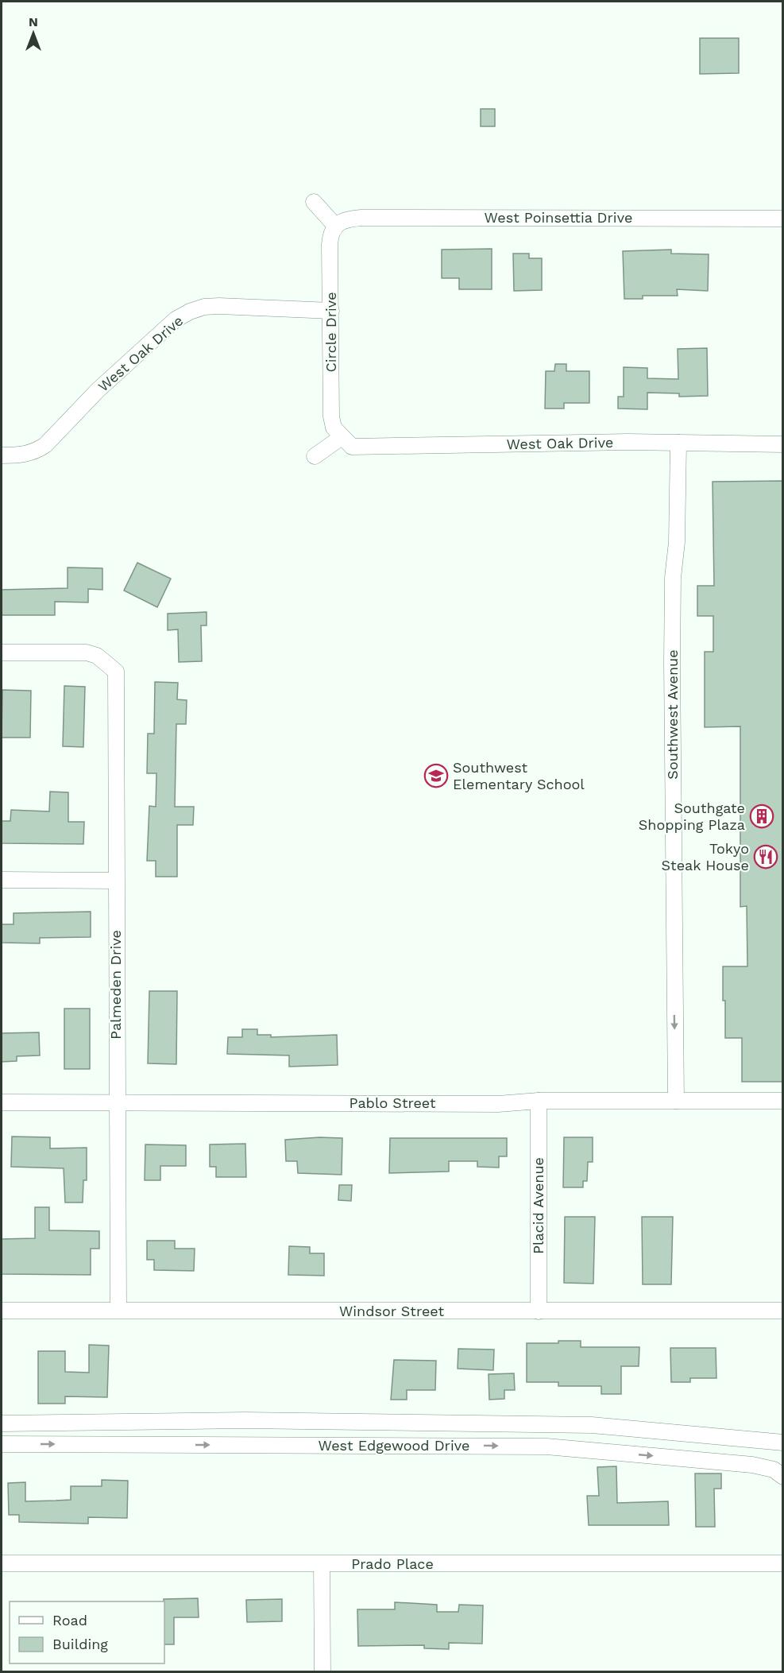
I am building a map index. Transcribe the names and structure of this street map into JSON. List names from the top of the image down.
{
  "streets": {
    "street": [
      "West Poinsettia Drive",
      "Circle Drive",
      "West Oak Drive",
      "Southwest Avenue",
      "Palmeden Drive",
      "Pablo Street",
      "Placid Avenue",
      "Windsor Street",
      "West Edgewood Drive",
      "Prado Place"
    ]
  },
  "crossings": [
    ["West Poinsettia Drive", "Circle Drive"],
    ["Circle Drive", "West Oak Drive"],
    ["West Oak Drive", "Southwest Avenue"],
    ["Southwest Avenue", "Pablo Street"],
    ["Palmeden Drive", "Pablo Street"],
    ["Palmeden Drive", "Windsor Street"],
    ["Pablo Street", "Placid Avenue"],
    ["Placid Avenue", "Windsor Street"]
  ],
  "one_way": ["Southwest Avenue"],
  "places": {
    "school or university": ["Southwest Elementary School"],
    "building": ["Southgate Shopping Plaza"],
    "restaurant": ["Tokyo Steak House"]
  },
  "legend": ["Road", "Building"],
  "north": "top"
}
